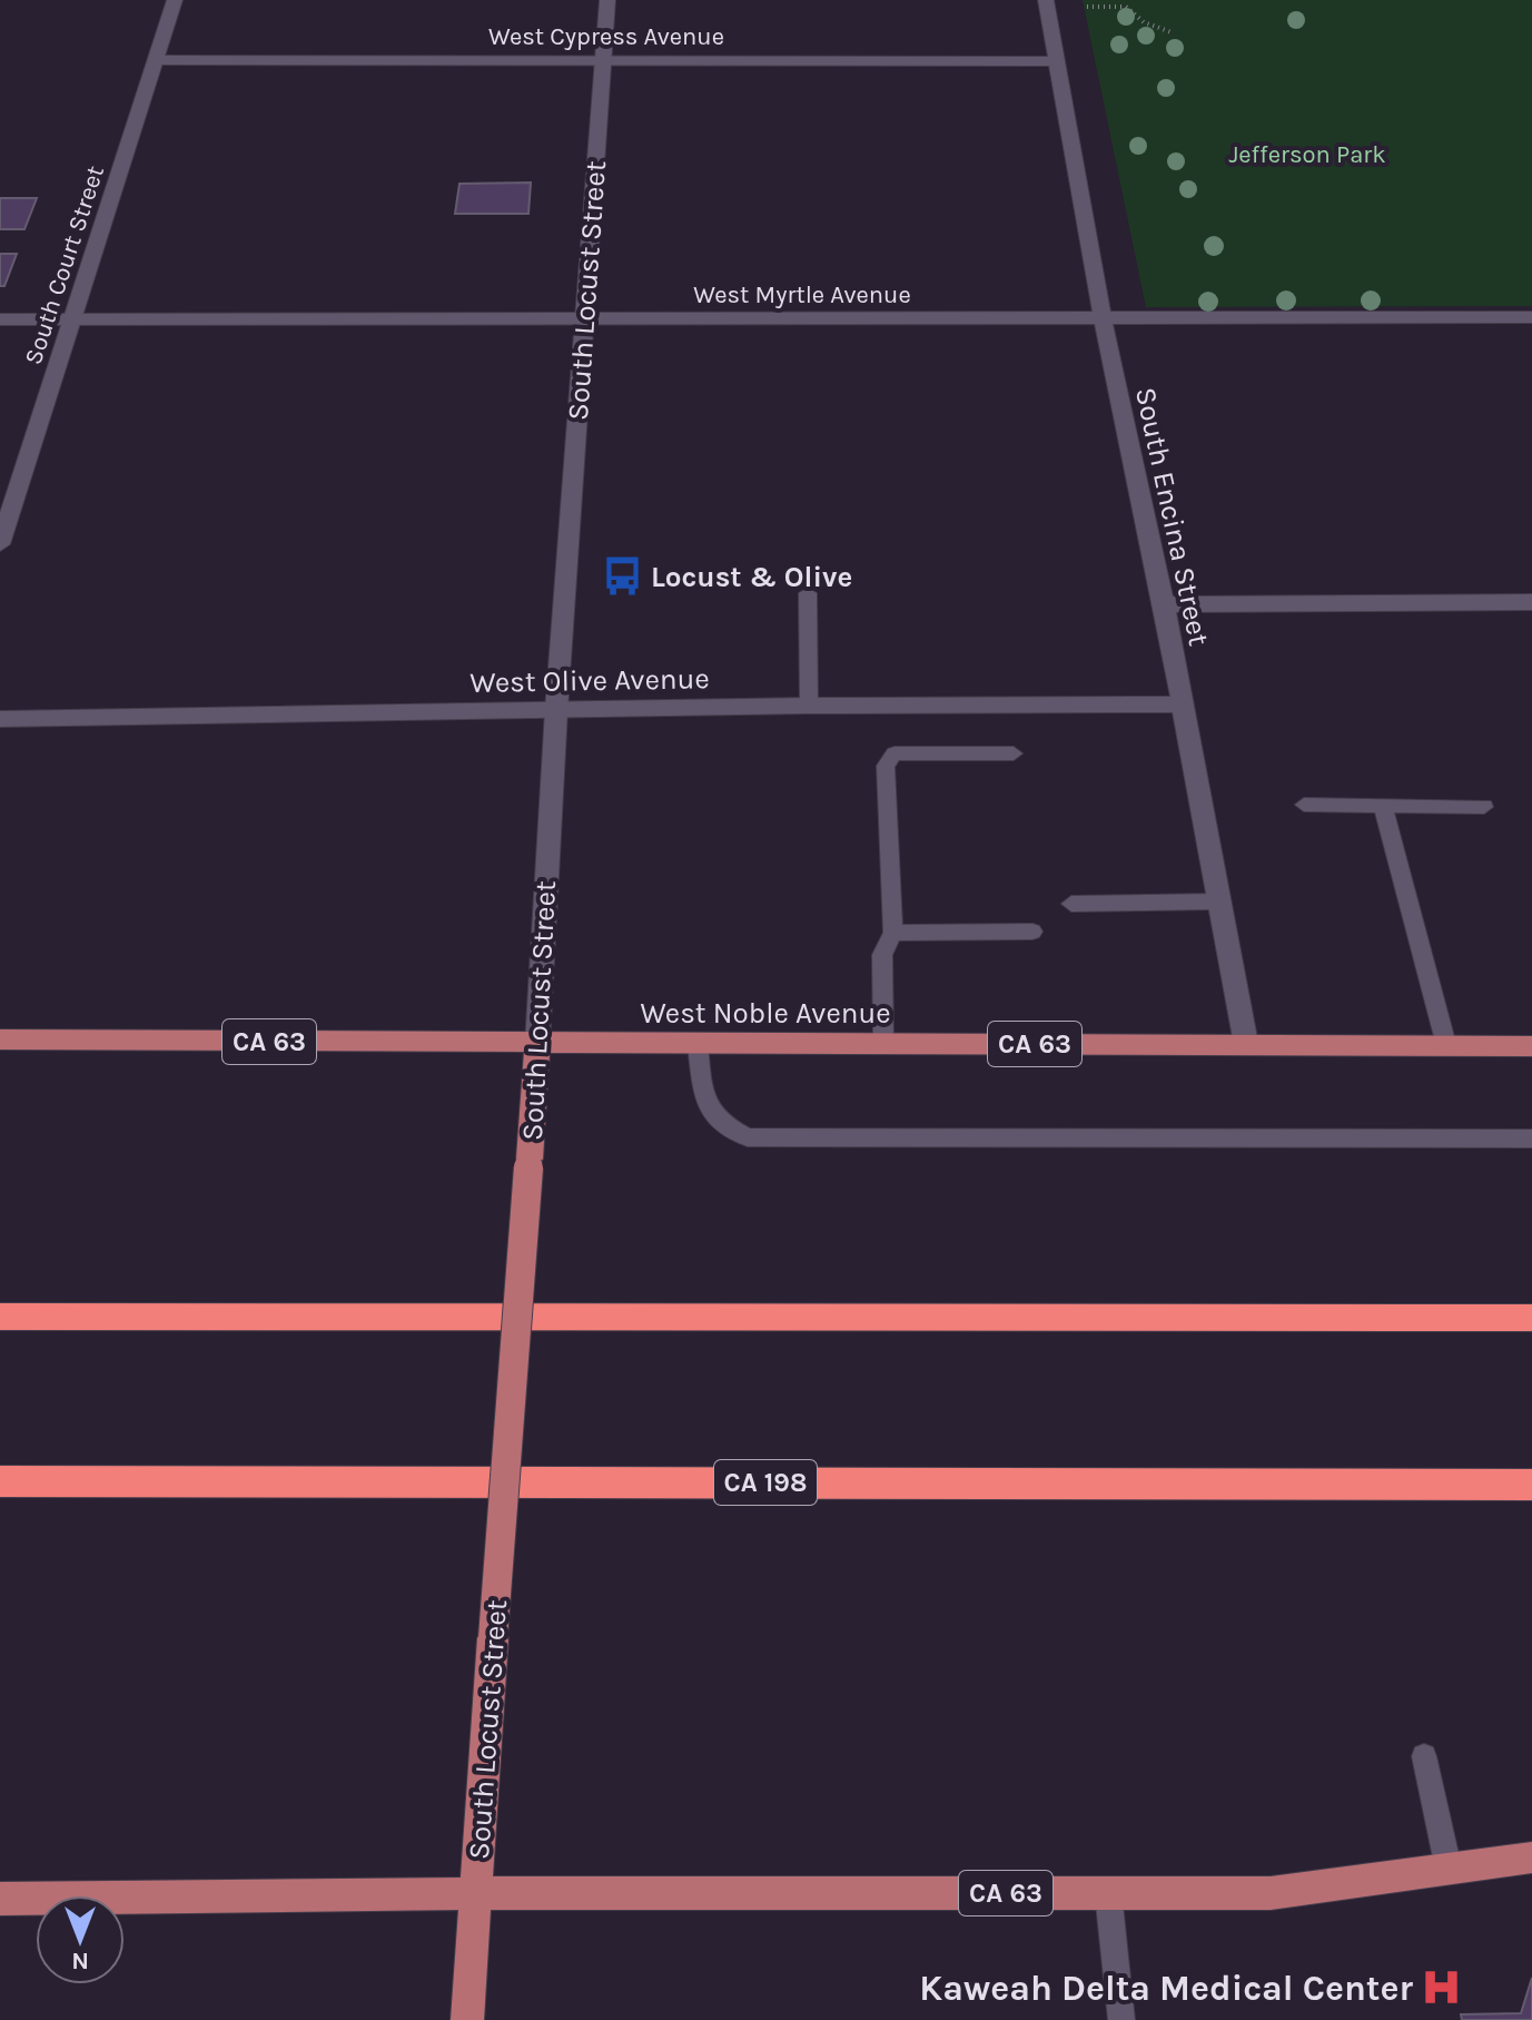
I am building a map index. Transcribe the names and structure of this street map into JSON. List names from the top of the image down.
{
  "streets": {
    "highway": ["CA 198"],
    "main road": ["South Locust Street", "West Noble Avenue", "CA 63"],
    "street": [
      "West Cypress Avenue",
      "South Court Street",
      "West Myrtle Avenue",
      "South Encina Street",
      "West Olive Avenue"
    ]
  },
  "crossings": [
    ["West Cypress Avenue", "South Court Street"],
    ["West Cypress Avenue", "South Locust Street"],
    ["West Cypress Avenue", "South Encina Street"],
    ["South Court Street", "West Myrtle Avenue"],
    ["South Locust Street", "West Myrtle Avenue"],
    ["South Locust Street", "West Olive Avenue"],
    ["South Locust Street", "West Noble Avenue"],
    ["South Locust Street", "CA 63"],
    ["West Myrtle Avenue", "South Encina Street"],
    ["South Encina Street", "West Olive Avenue"],
    ["South Encina Street", "West Noble Avenue"]
  ],
  "parks": ["Jefferson Park"],
  "places": {
    "bus stop": ["Locust & Olive"],
    "hospital": ["Kaweah Delta Medical Center"]
  },
  "north": "bottom"
}
